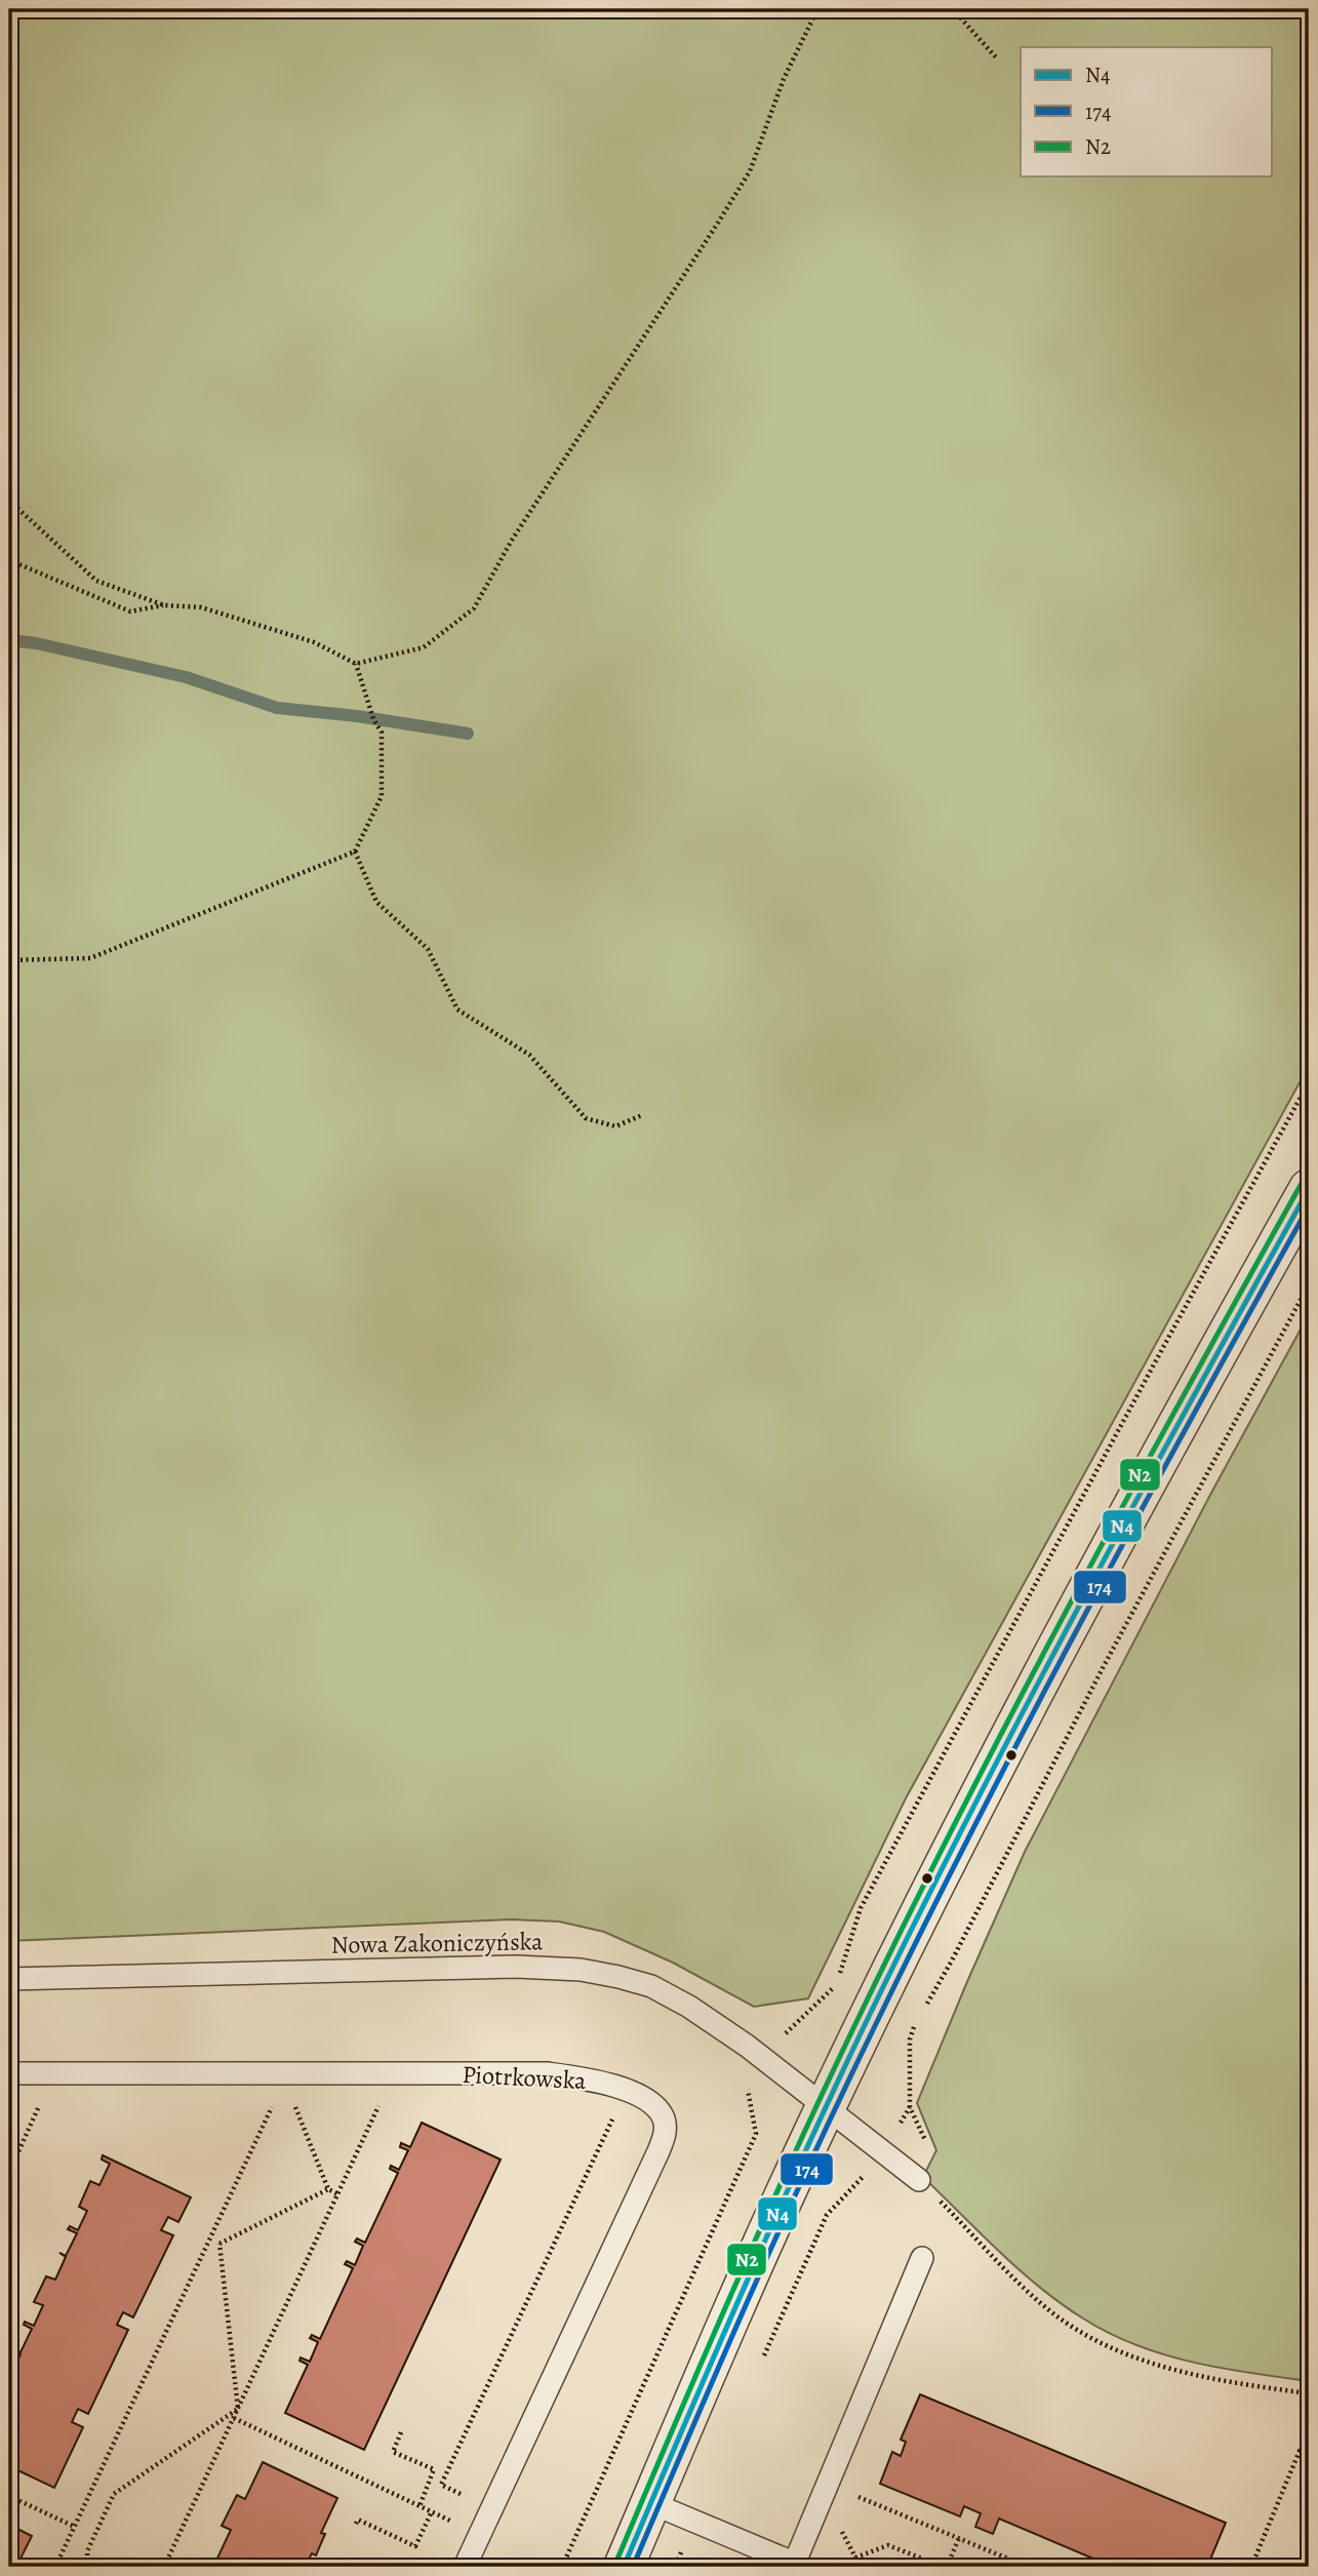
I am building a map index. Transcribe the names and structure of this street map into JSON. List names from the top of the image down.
{
  "streets": {
    "lane": ["Nowa Zakoniczyńska", "Piotrkowska"]
  },
  "lines": ["transit line N2", "transit line N4", "transit line 174"],
  "legend": ["N4", "174", "N2"]
}
